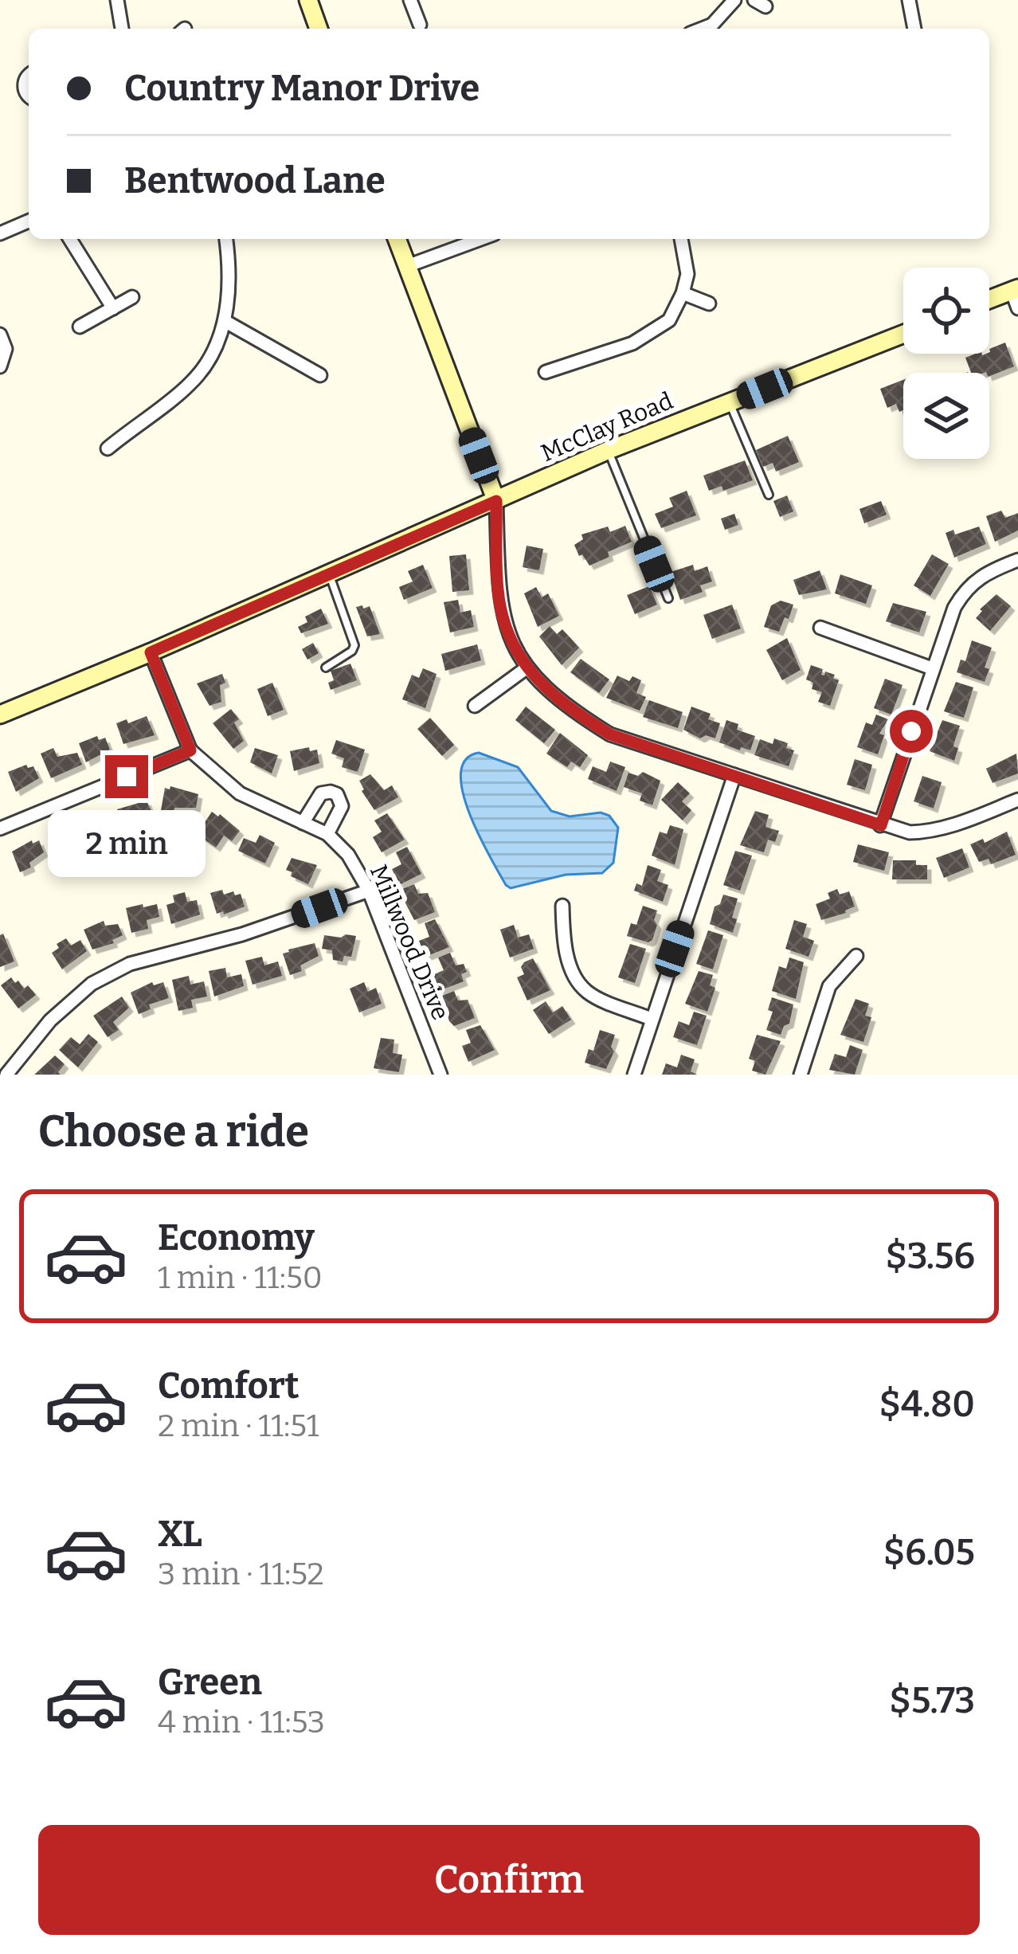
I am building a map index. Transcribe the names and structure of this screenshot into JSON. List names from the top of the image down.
{
  "streets": {
    "main road": ["McClay Road"],
    "street": ["Millwood Drive"]
  },
  "crossings": [
    ["McClay Road", "Millwood Drive"]
  ],
  "page": {
    "banner": ["Country Manor Drive", "Bentwood Lane"],
    "bubble": "2 min",
    "heading": "Choose a ride",
    "list": [
      {
        "name": "Economy",
        "note": "1 min · 11:50",
        "value": "$3.56"
      },
      {
        "name": "Comfort",
        "note": "2 min · 11:51",
        "value": "$4.80"
      },
      {
        "name": "XL",
        "note": "3 min · 11:52",
        "value": "$6.05"
      },
      {
        "name": "Green",
        "note": "4 min · 11:53",
        "value": "$5.73"
      }
    ],
    "buttons": "Confirm"
  }
}
